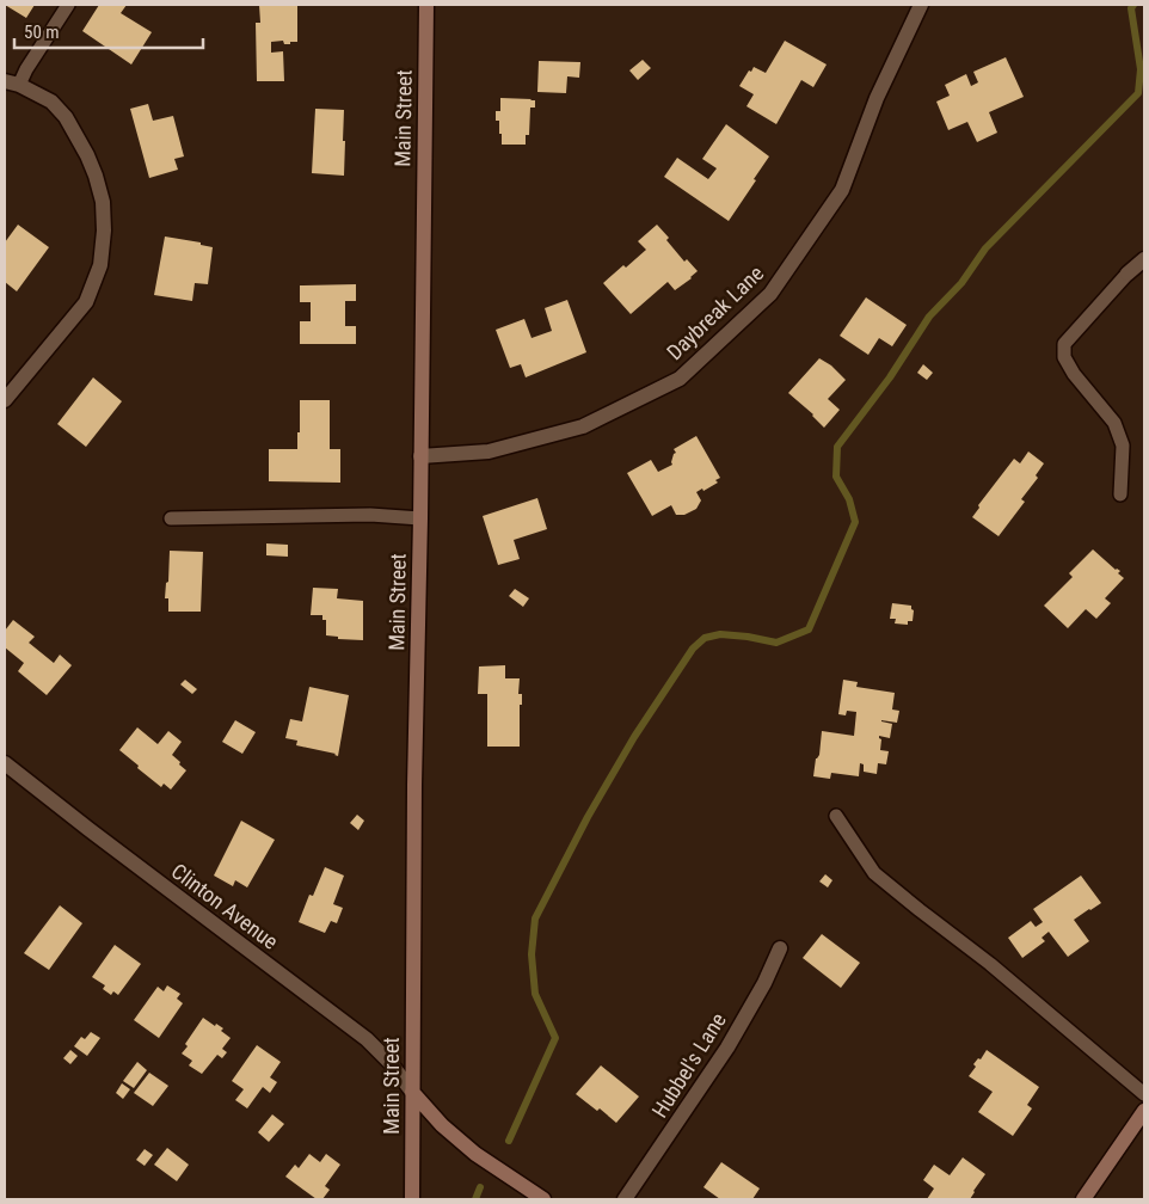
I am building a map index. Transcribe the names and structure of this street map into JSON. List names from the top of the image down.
{
  "streets": {
    "main road": ["Main Street"],
    "street": ["Daybreak Lane", "Clinton Avenue", "Hubbel's Lane"]
  },
  "crossings": [
    ["Main Street", "Daybreak Lane"],
    ["Main Street", "Clinton Avenue"]
  ],
  "scale_bar": "50 m"
}
